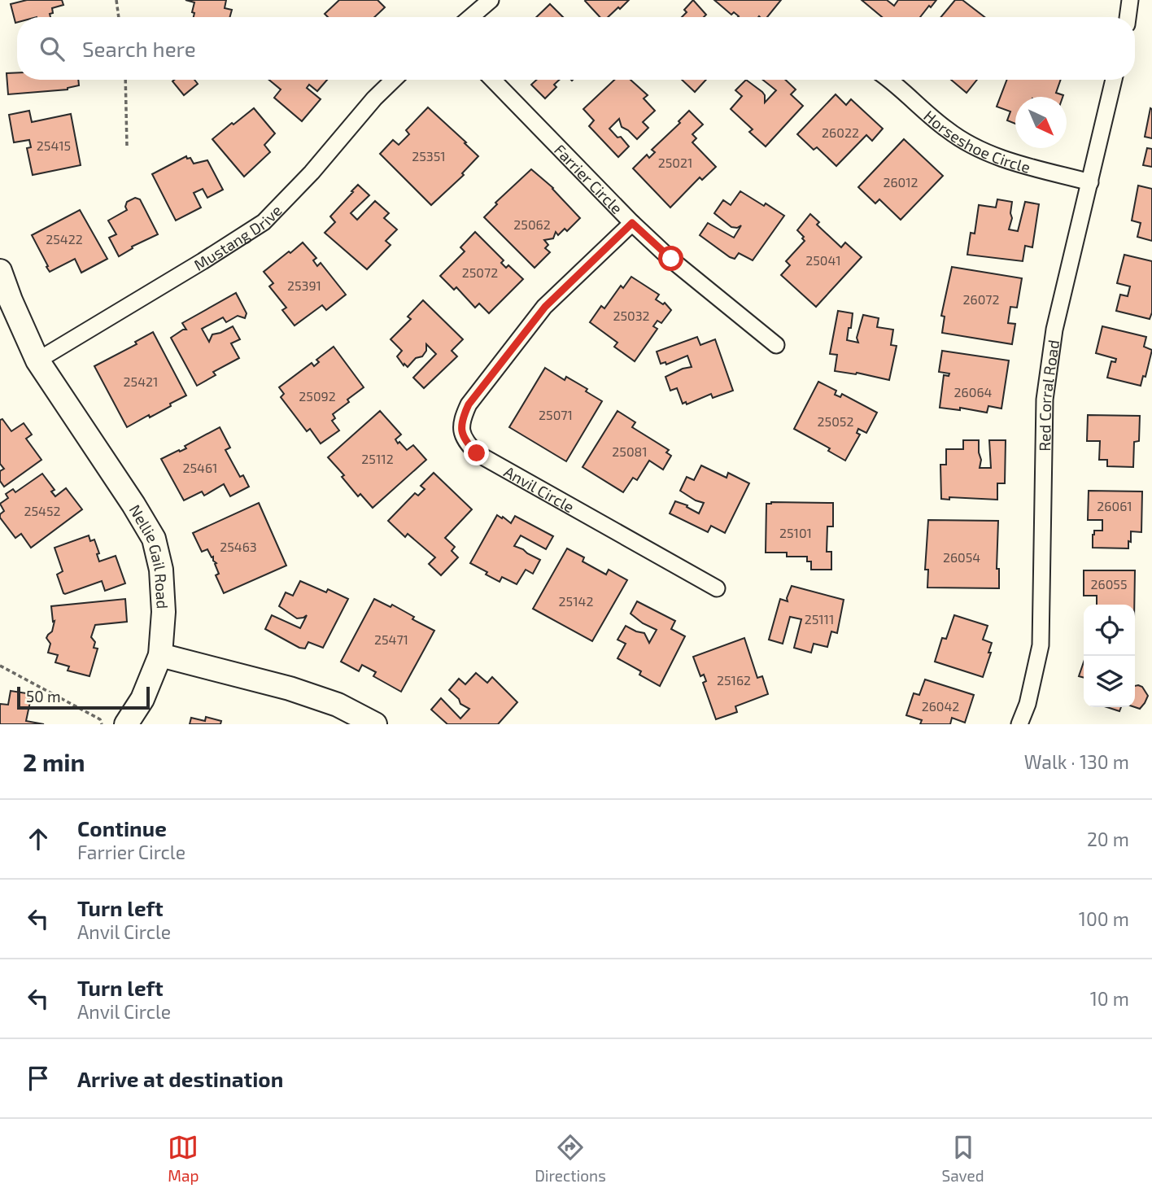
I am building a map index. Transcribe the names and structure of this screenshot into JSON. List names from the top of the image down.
{
  "streets": {
    "street": [
      "Horseshoe Circle",
      "Farrier Circle",
      "Mustang Drive",
      "Red Corral Road",
      "Anvil Circle",
      "Nellie Gail Road"
    ]
  },
  "crossings": [
    ["Horseshoe Circle", "Red Corral Road"],
    ["Farrier Circle", "Anvil Circle"],
    ["Mustang Drive", "Nellie Gail Road"]
  ],
  "house_numbers": [
    "26022",
    "25415",
    "25351",
    "25021",
    "26012",
    "25062",
    "25422",
    "25041",
    "25072",
    "25391",
    "26072",
    "25032",
    "25421",
    "26064",
    "25092",
    "25071",
    "25052",
    "25081",
    "25112",
    "25461",
    "26061",
    "25452",
    "25101",
    "25463",
    "26054",
    "26055",
    "25142",
    "25111",
    "25471",
    "25162",
    "26042"
  ],
  "scale_bar": "50 m",
  "north": "bottom right",
  "page": {
    "search": "Search here",
    "scale": "50 m",
    "heading": ["2 min", "Walk · 130 m"],
    "list": [
      ["Continue", "Farrier Circle", "20 m"],
      ["Turn left", "Anvil Circle", "100 m"],
      ["Turn left", "Anvil Circle", "10 m"],
      "Arrive at destination"
    ],
    "nav": ["Map", "Directions", "Saved"]
  }
}
